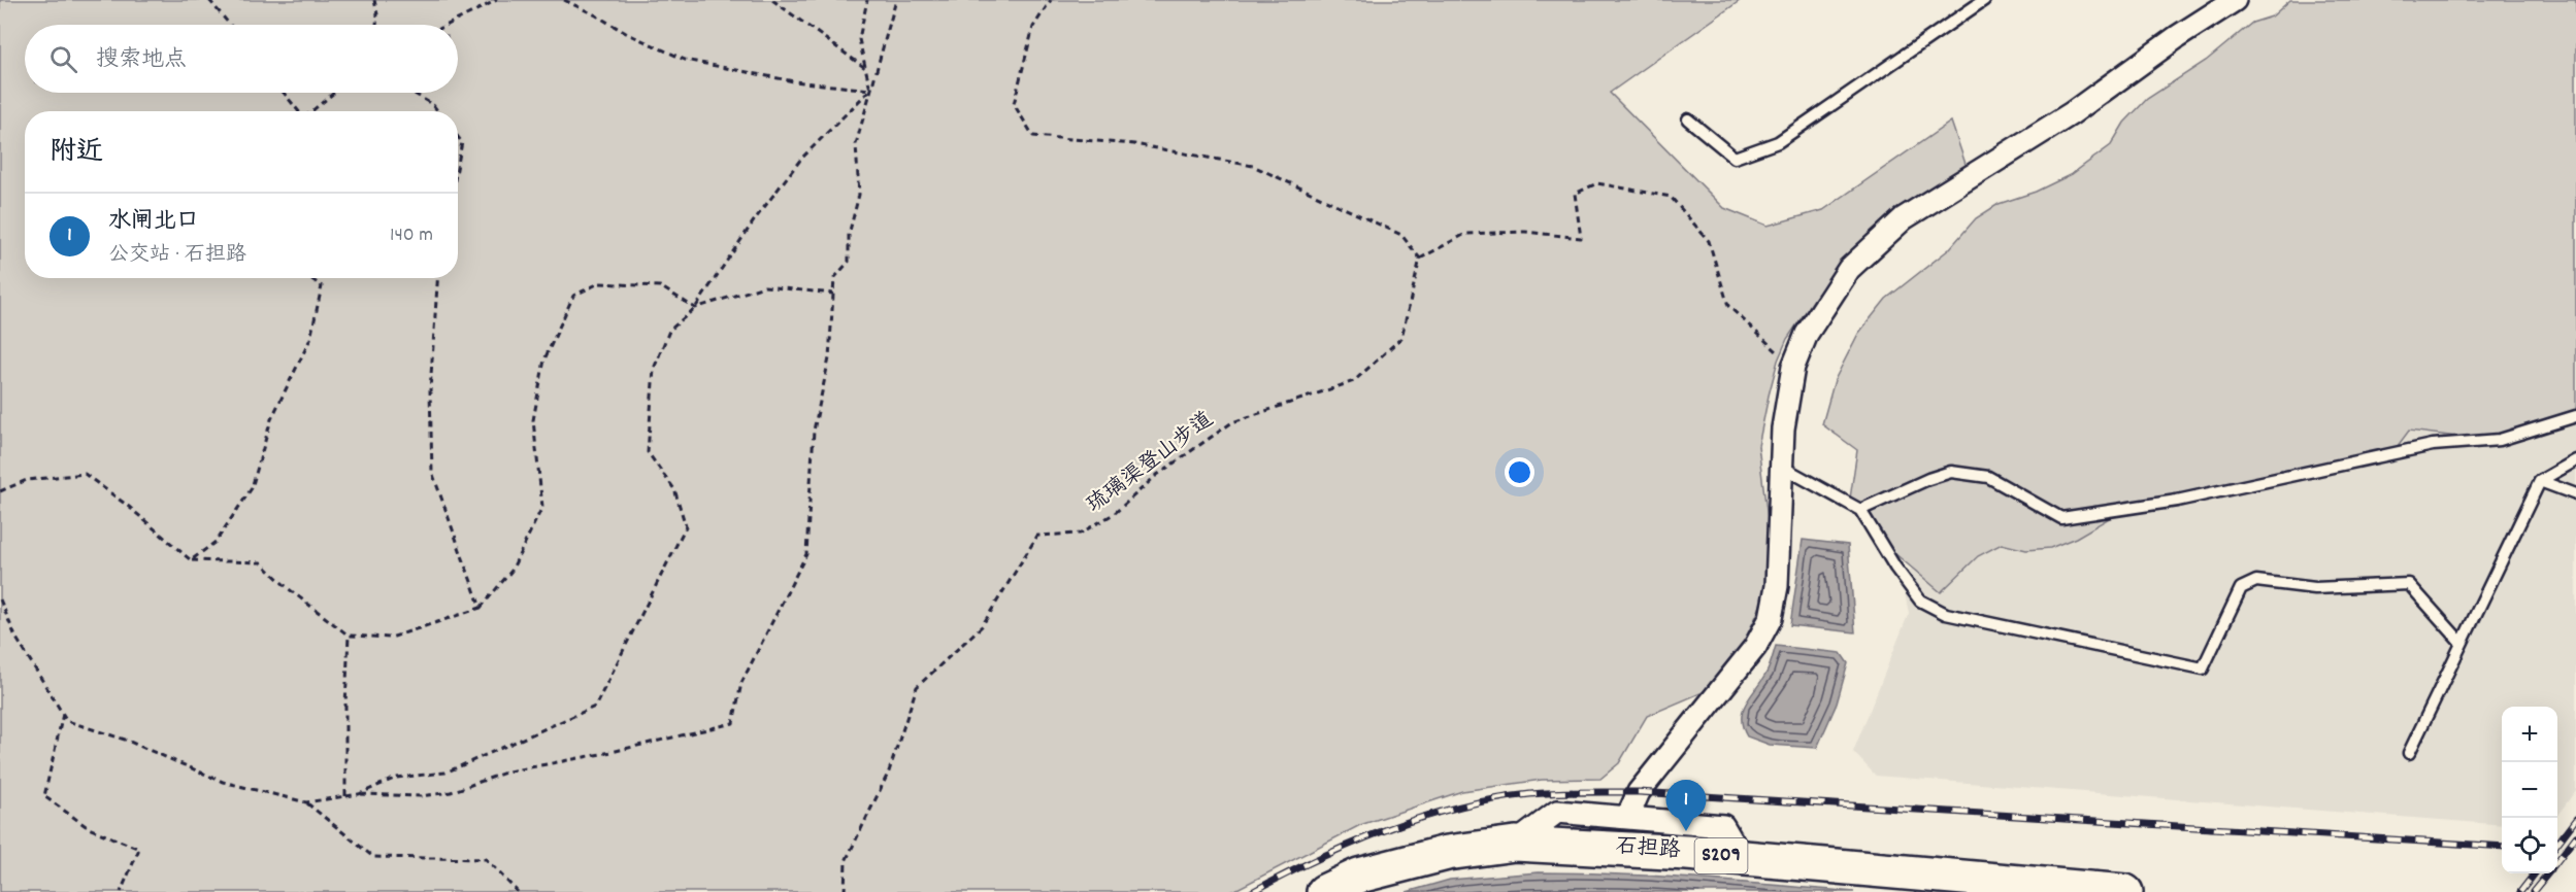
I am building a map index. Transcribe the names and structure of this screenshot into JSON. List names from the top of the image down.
{
  "streets": {
    "main road": ["石担路", "S209"],
    "path": ["琉璃渠登山步道"]
  },
  "page": {
    "search": "搜索地点",
    "heading": "附近",
    "list": [
      {
        "mark": "1",
        "name": "水闸北口",
        "note": "公交站 · 石担路",
        "value": "140 m"
      }
    ],
    "map_buttons": ["+", "−"],
    "pins": "1"
  }
}
